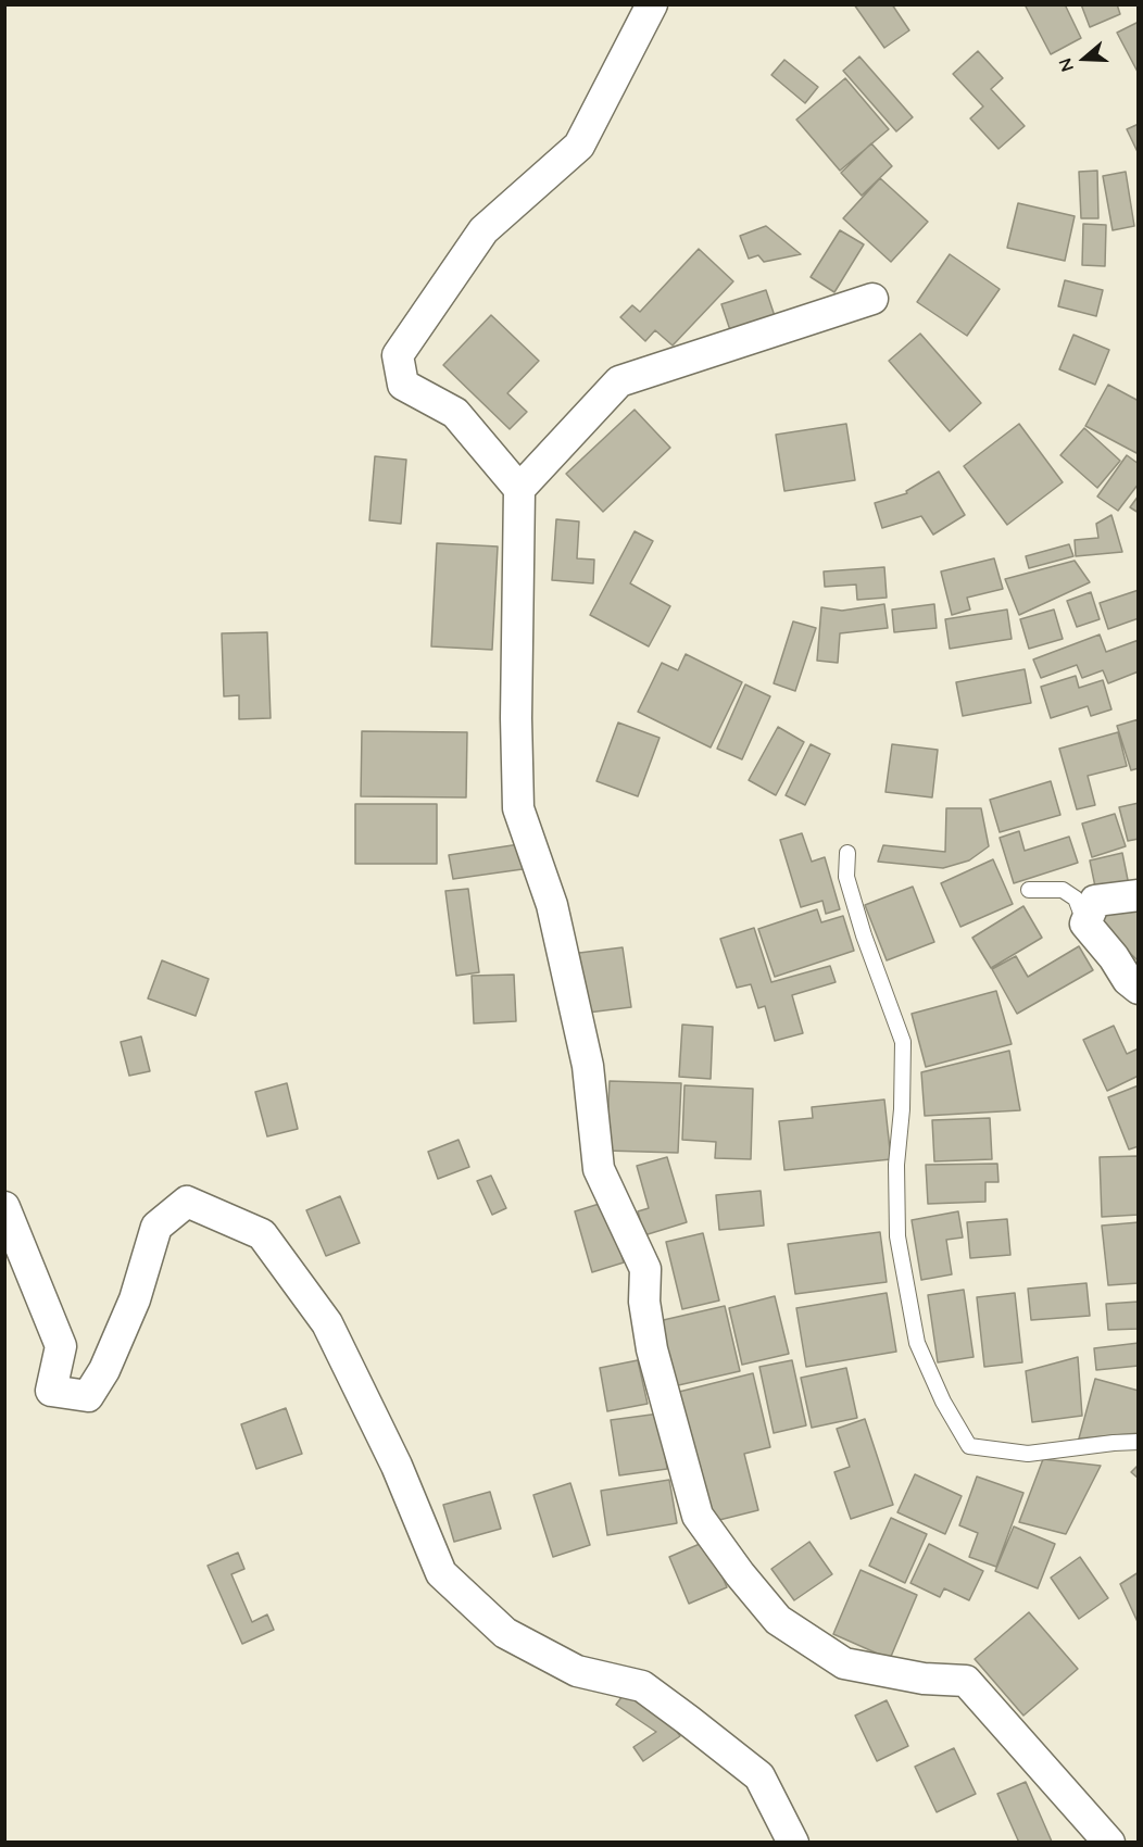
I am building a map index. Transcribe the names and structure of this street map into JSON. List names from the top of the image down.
{
  "north": "left"
}
